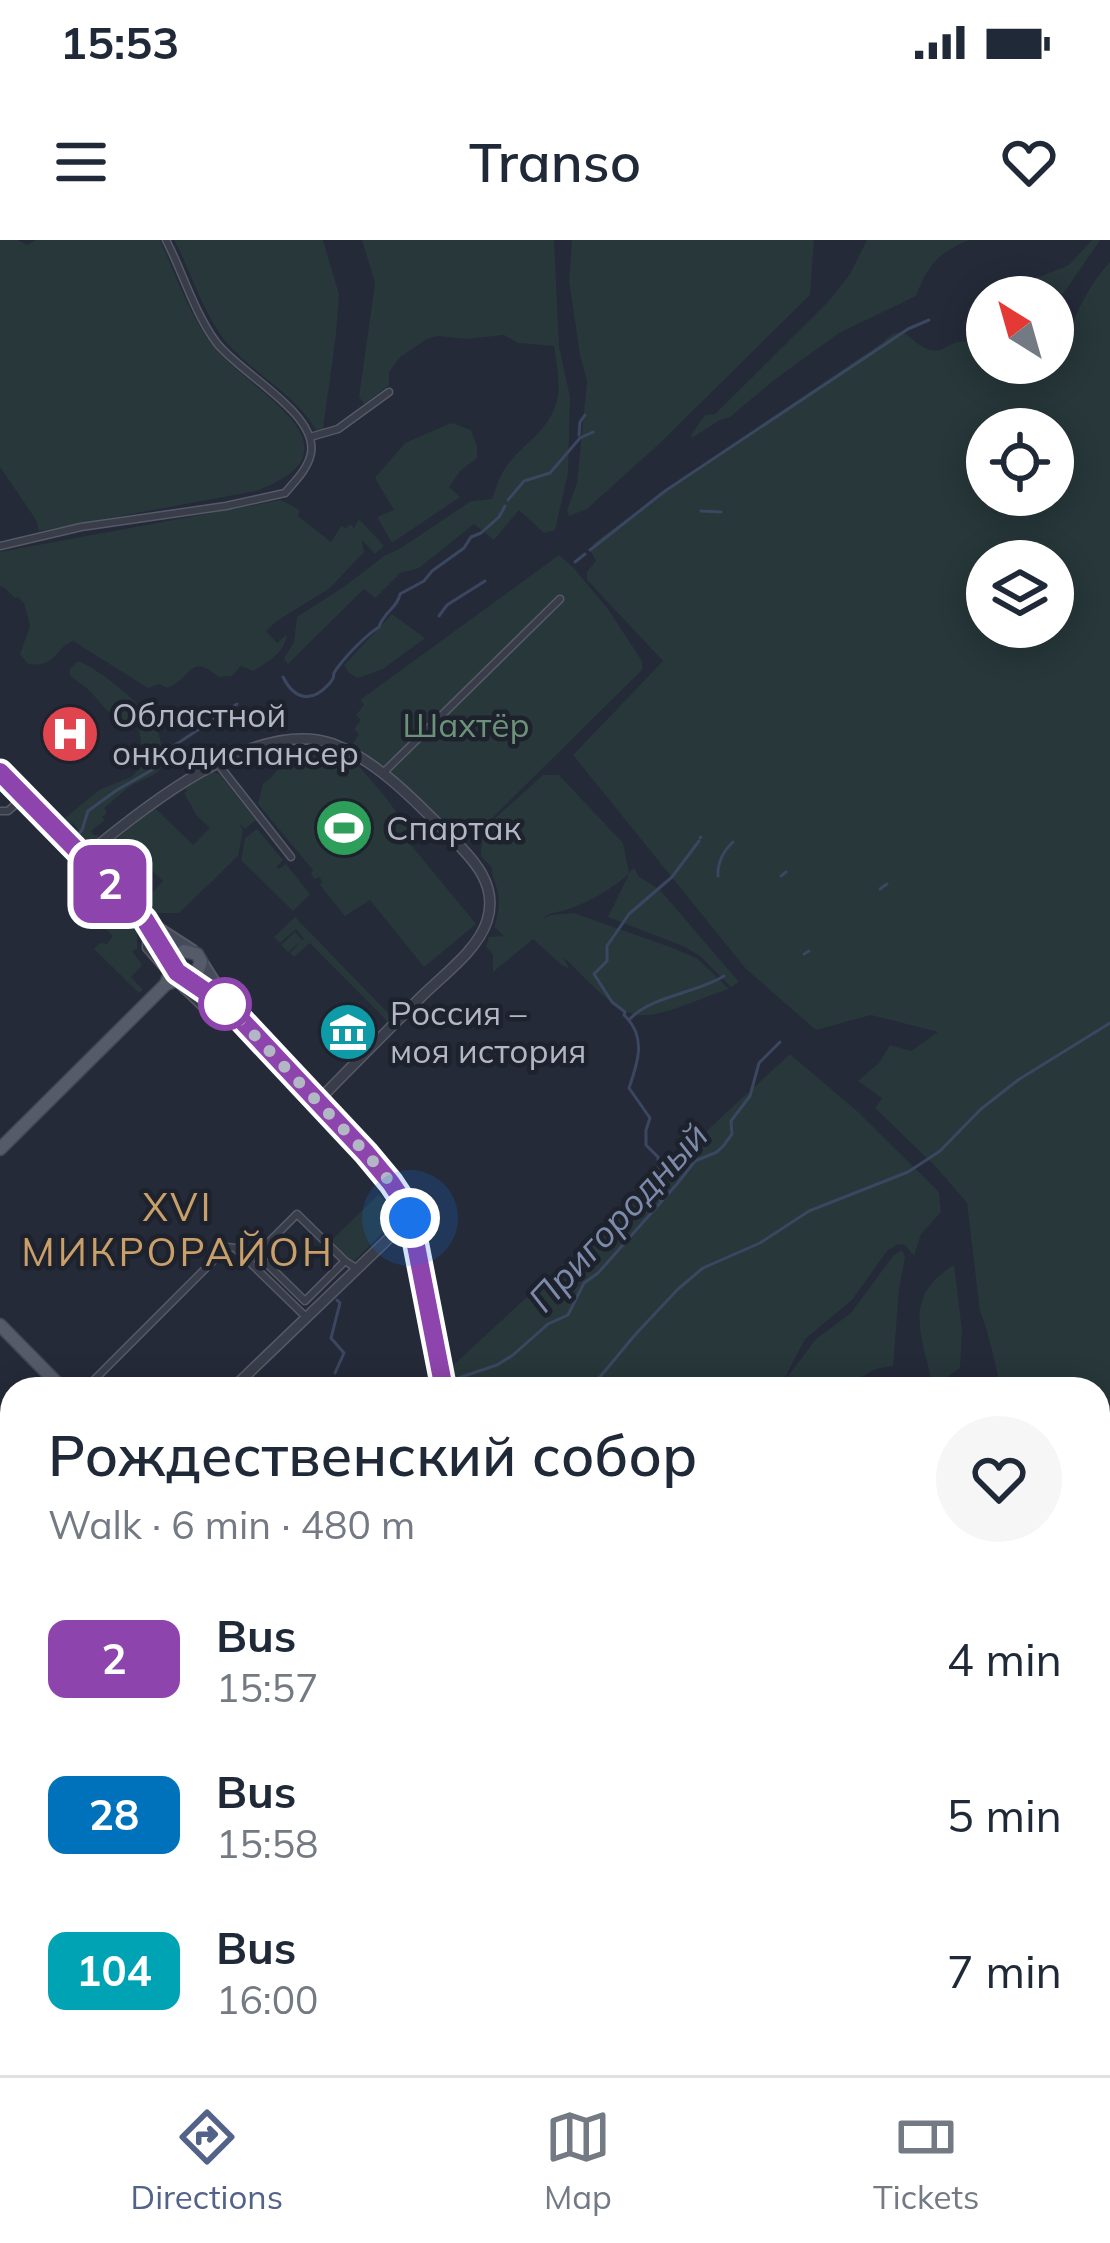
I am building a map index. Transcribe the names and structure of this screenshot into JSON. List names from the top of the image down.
{
  "districts": ["XVI МИКРОРАЙОН"],
  "water": ["Пригородный"],
  "parks": ["Шахтёр"],
  "places": {
    "hospital": ["Областной онкодиспансер"],
    "sports": ["Спартак"],
    "museum": ["Россия – моя история"]
  },
  "lines": ["bus line 2"],
  "north": "top left",
  "page": {
    "status": "15:53",
    "header": "Transo",
    "on_map": "2",
    "heading": ["Рождественский собор", "Walk · 6 min · 480 m"],
    "list": [
      {
        "mark": "2",
        "name": "Bus",
        "note": "15:57",
        "value": "4 min"
      },
      {
        "mark": "28",
        "name": "Bus",
        "note": "15:58",
        "value": "5 min"
      },
      {
        "mark": "104",
        "name": "Bus",
        "note": "16:00",
        "value": "7 min"
      }
    ],
    "tabs": ["Directions", "Map", "Tickets"]
  }
}
